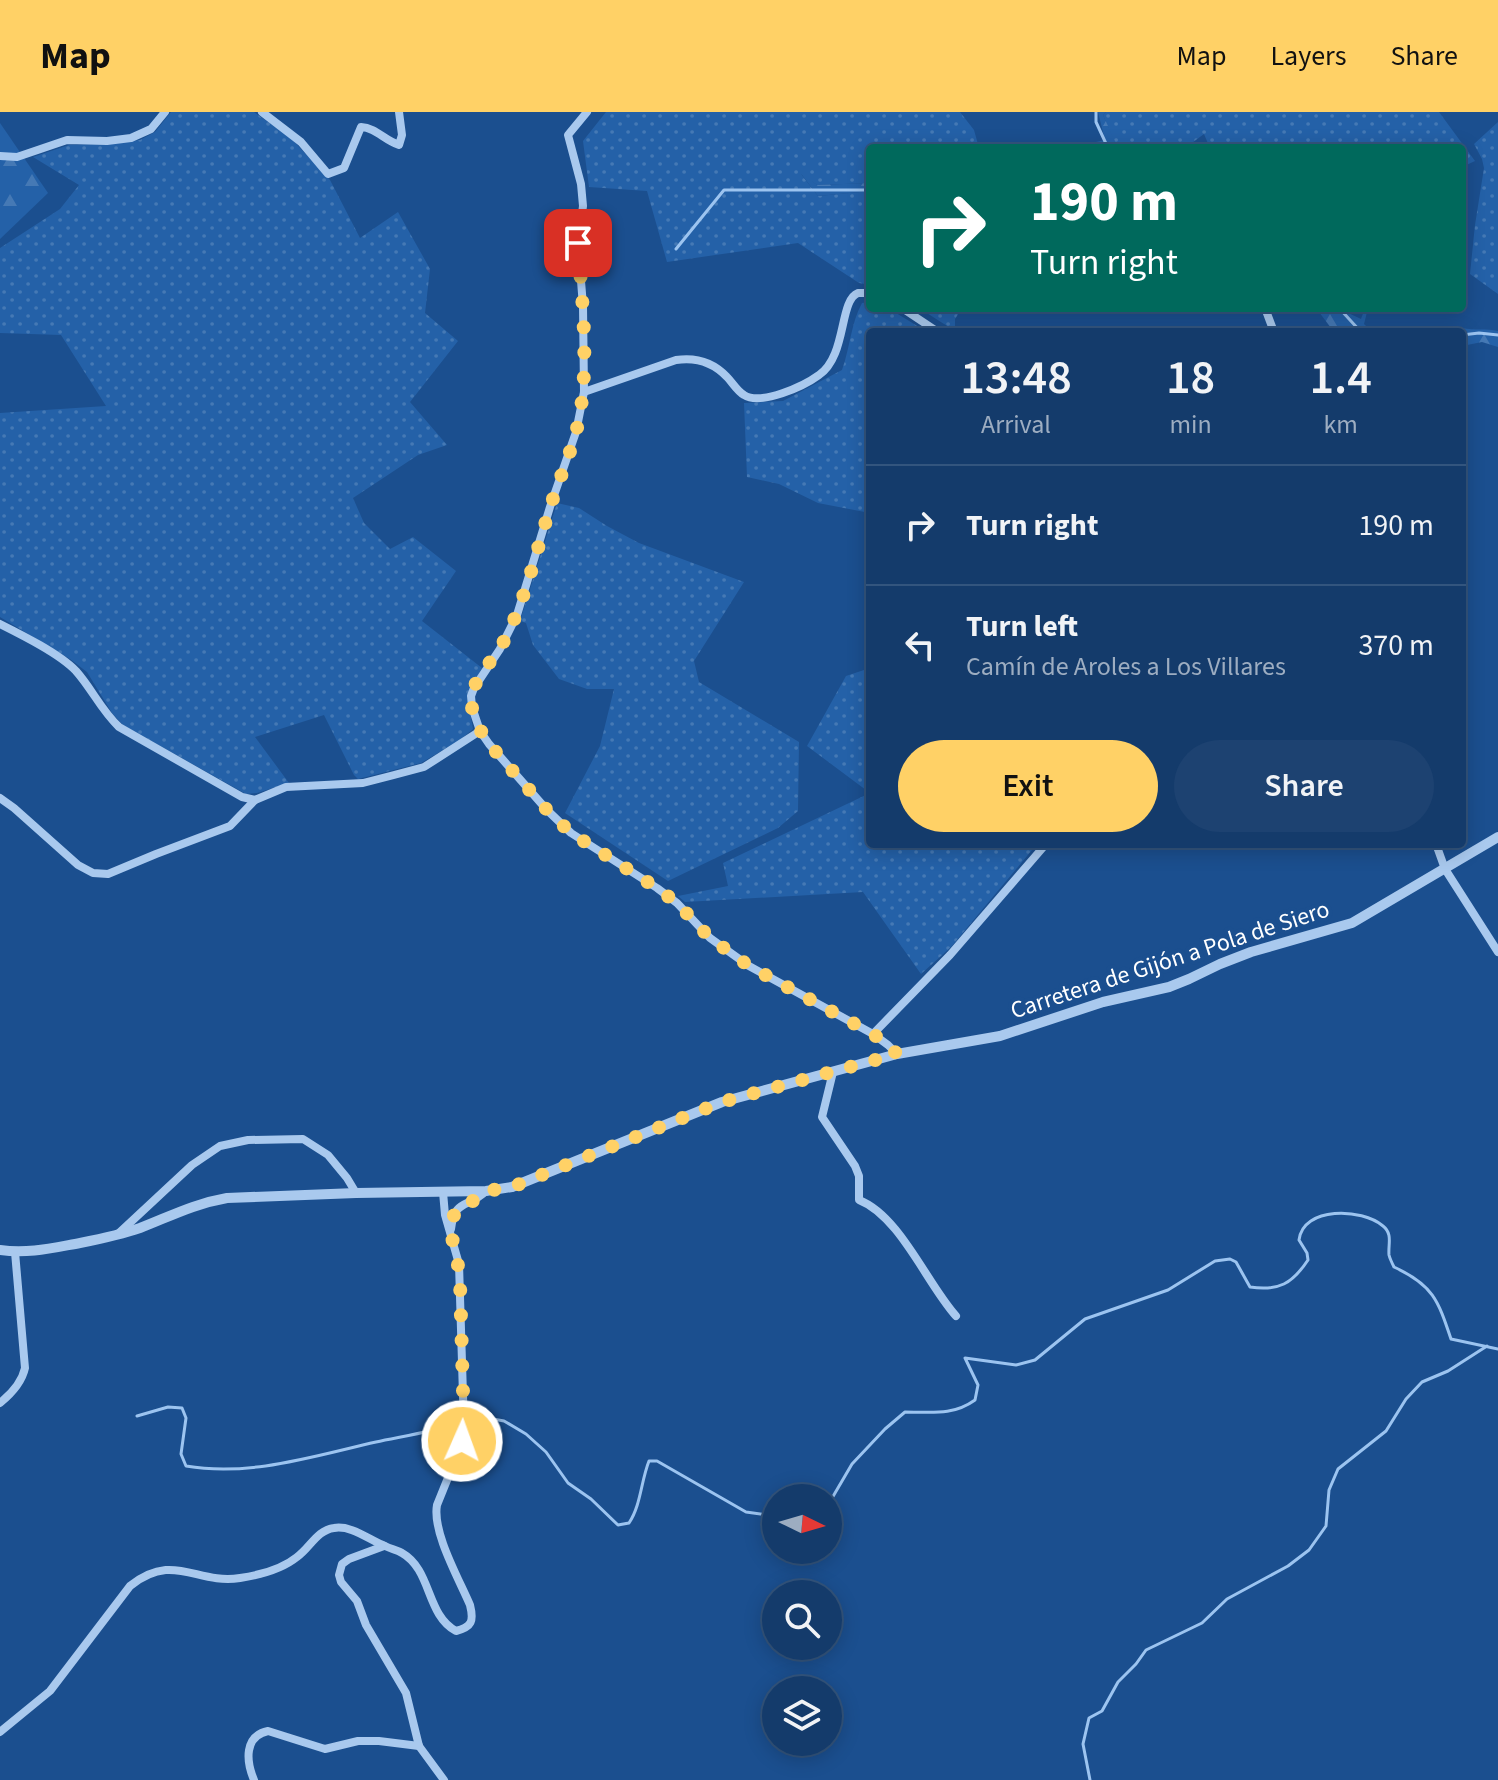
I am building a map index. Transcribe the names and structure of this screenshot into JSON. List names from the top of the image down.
{
  "streets": {
    "street": ["Carretera de Gijón a Pola de Siero"]
  },
  "north": "right",
  "page": {
    "header": "Map",
    "nav": ["Map", "Layers", "Share"],
    "turn": ["190 m", "Turn right"],
    "eta": [
      "13:48",
      "Arrival",
      "18",
      "min",
      "1.4",
      "km"
    ],
    "list": [
      {
        "name": "Turn right",
        "value": "190 m"
      },
      {
        "name": "Turn left",
        "note": "Camín de Aroles a Los Villares",
        "value": "370 m"
      }
    ],
    "buttons": ["Exit", "Share"]
  }
}
